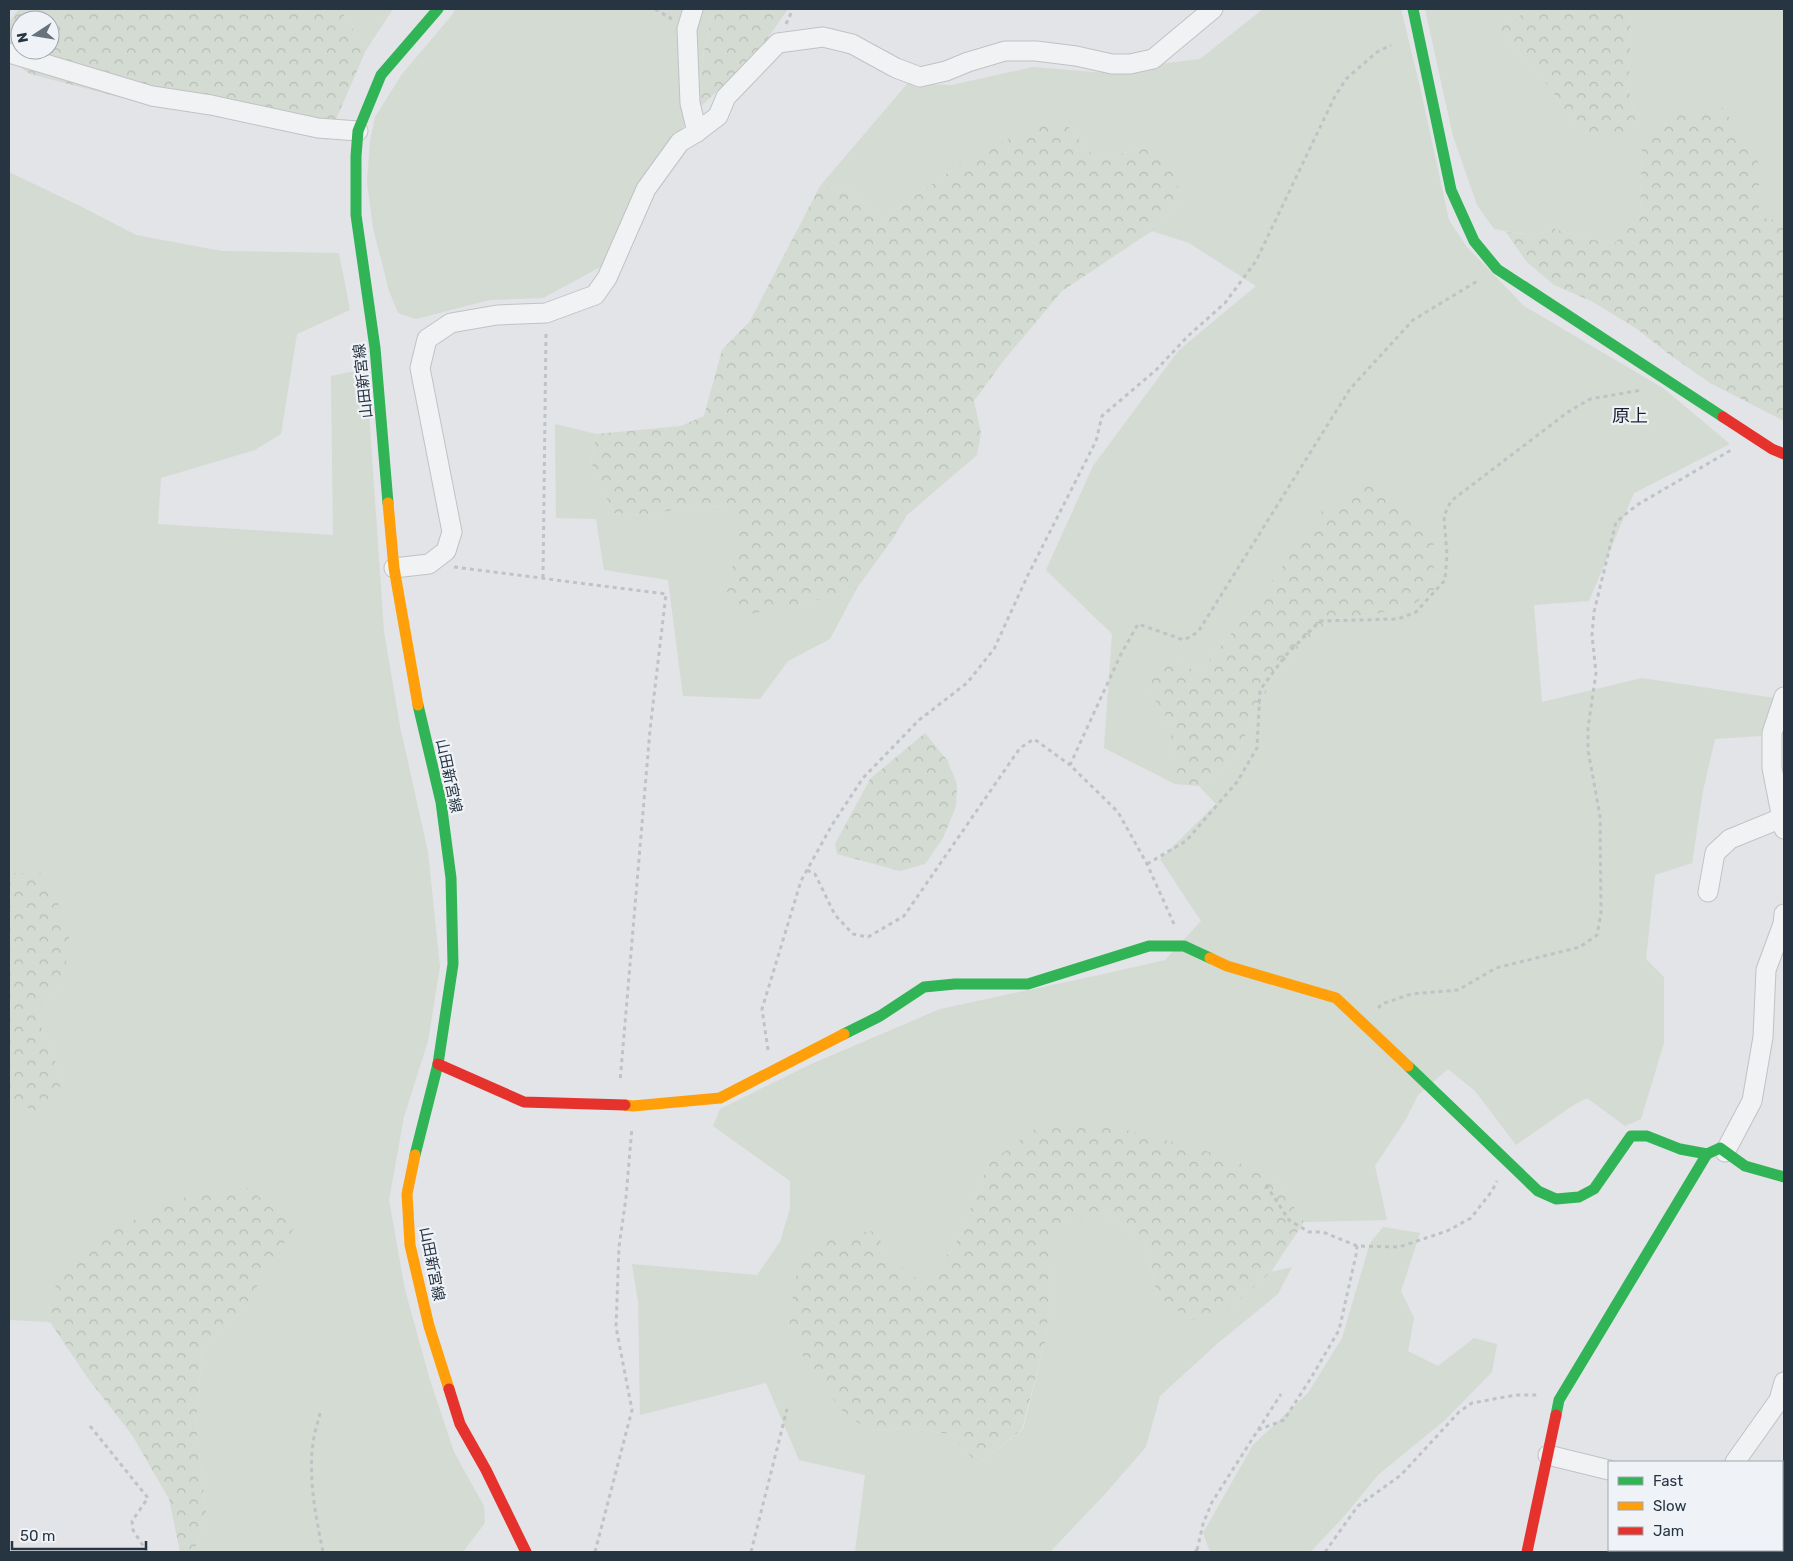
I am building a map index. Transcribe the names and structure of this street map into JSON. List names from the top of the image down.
{
  "streets": {
    "street": ["山田新宮線"]
  },
  "districts": ["原上"],
  "legend": ["Fast", "Slow", "Jam"],
  "scale_bar": "50 m",
  "north": "left"
}
